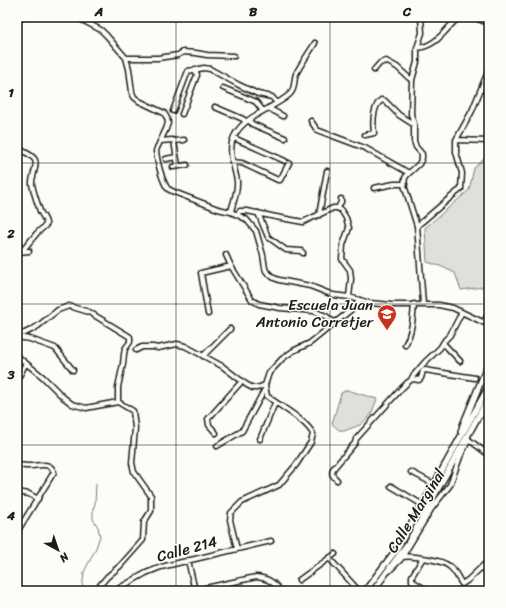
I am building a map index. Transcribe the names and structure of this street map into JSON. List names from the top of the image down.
{
  "streets": {
    "street": ["Calle Marginal", "Calle 214"]
  },
  "places": {
    "school or university": ["Escuela Juan Antonio Corretjer"]
  },
  "north": "bottom right",
  "grid": {
    "columns": ["A", "B", "C"],
    "rows": [
      "1",
      "2",
      "3",
      "4"
    ]
  }
}
